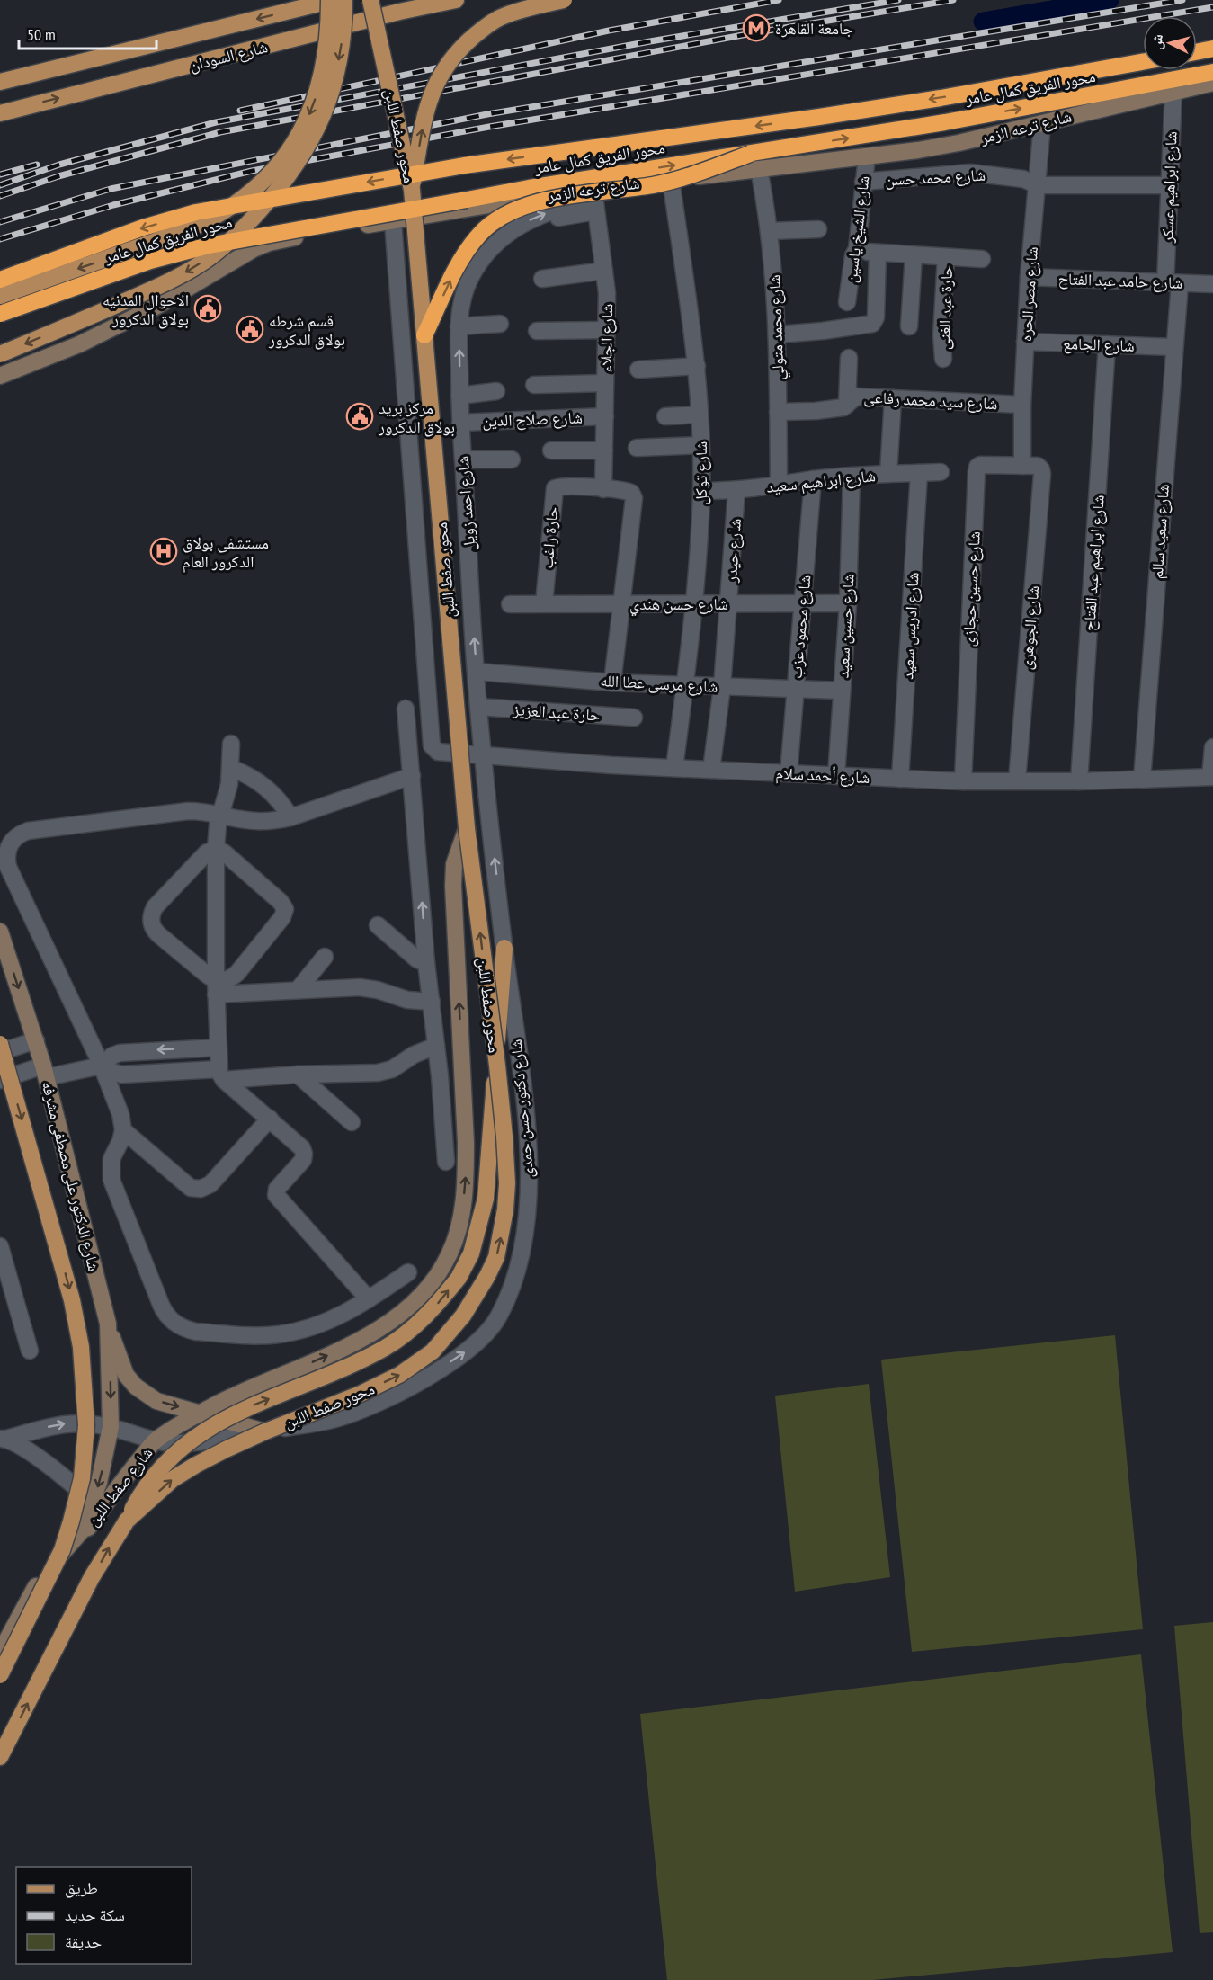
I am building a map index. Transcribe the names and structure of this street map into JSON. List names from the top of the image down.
{
  "streets": {
    "highway": ["محور الفريق كمال عامر"],
    "main road": ["شارع السودان", "محور صفط اللبن"],
    "street": [
      "شارع ترعه الزمر",
      "شارع محمد حسن",
      "شارع ابراهيم عسكر",
      "شارع الشيخ ياسين",
      "شارع حامد عبد الفتاح",
      "شارع مصر الحره",
      "حارة عبد الغنى",
      "شارع محمد متولي",
      "شارع الجلاء",
      "شارع الجامع",
      "شارع سيد محمد رفاعى",
      "شارع صلاح الدين",
      "شارع توكل",
      "شارع ابراهيم سعيد",
      "شارع احمد زويل",
      "شارع سعيد سالم",
      "حارة راغب",
      "شارع حيدر",
      "شارع ابراهيم عبد الفتاح",
      "شارع حسين حجازى",
      "شارع حسن هندي",
      "شارع حسين سعيد",
      "شارع ادريس سعيد",
      "شارع محمود عزب",
      "شارع الجوهرى",
      "شارع مرسى عطا الله",
      "حارة عبد العزيز",
      "شارع أحمد سلام",
      "شارع دكتور حسن حمدى",
      "شارع الدكتور على مصطفى مشرفه",
      "شارع صفط اللبن"
    ]
  },
  "crossings": [
    ["شارع ترعه الزمر", "شارع ابراهيم عسكر"],
    ["شارع ترعه الزمر", "شارع الشيخ ياسين"],
    ["شارع ترعه الزمر", "شارع مصر الحره"],
    ["شارع ترعه الزمر", "شارع محمد متولي"],
    ["شارع ترعه الزمر", "شارع الجلاء"],
    ["شارع ترعه الزمر", "شارع توكل"],
    ["شارع ترعه الزمر", "شارع احمد زويل"],
    ["شارع ترعه الزمر", "شارع أحمد سلام"],
    ["شارع محمد حسن", "شارع ابراهيم عسكر"],
    ["شارع محمد حسن", "شارع الشيخ ياسين"],
    ["شارع محمد حسن", "شارع مصر الحره"],
    ["شارع ابراهيم عسكر", "شارع حامد عبد الفتاح"],
    ["شارع ابراهيم عسكر", "شارع سعيد سالم"],
    ["شارع حامد عبد الفتاح", "شارع مصر الحره"],
    ["شارع حامد عبد الفتاح", "شارع سعيد سالم"],
    ["شارع مصر الحره", "شارع الجامع"],
    ["شارع مصر الحره", "شارع سيد محمد رفاعى"],
    ["شارع مصر الحره", "شارع حسين حجازى"],
    ["شارع محمد متولي", "شارع سيد محمد رفاعى"],
    ["شارع محمد متولي", "شارع ابراهيم سعيد"],
    ["شارع الجلاء", "شارع صلاح الدين"],
    ["شارع الجلاء", "شارع احمد زويل"],
    ["شارع الجلاء", "حارة راغب"],
    ["شارع الجامع", "شارع سعيد سالم"],
    ["شارع الجامع", "شارع ابراهيم عبد الفتاح"],
    ["شارع صلاح الدين", "شارع احمد زويل"],
    ["شارع توكل", "شارع ابراهيم سعيد"],
    ["شارع توكل", "شارع حسن هندي"],
    ["شارع توكل", "شارع مرسى عطا الله"],
    ["شارع توكل", "شارع أحمد سلام"],
    ["شارع ابراهيم سعيد", "شارع حيدر"],
    ["شارع ابراهيم سعيد", "شارع حسين سعيد"],
    ["شارع ابراهيم سعيد", "شارع ادريس سعيد"],
    ["شارع ابراهيم سعيد", "شارع محمود عزب"],
    ["شارع احمد زويل", "شارع مرسى عطا الله"],
    ["شارع احمد زويل", "حارة عبد العزيز"],
    ["شارع احمد زويل", "شارع أحمد سلام"],
    ["شارع احمد زويل", "شارع دكتور حسن حمدى"],
    ["شارع سعيد سالم", "شارع أحمد سلام"],
    ["حارة راغب", "شارع حسن هندي"],
    ["شارع حيدر", "شارع حسن هندي"],
    ["شارع حيدر", "شارع مرسى عطا الله"],
    ["شارع حيدر", "شارع أحمد سلام"],
    ["شارع ابراهيم عبد الفتاح", "شارع أحمد سلام"],
    ["شارع حسين حجازى", "شارع الجوهرى"],
    ["شارع حسين حجازى", "شارع أحمد سلام"],
    ["شارع حسن هندي", "شارع حسين سعيد"],
    ["شارع حسن هندي", "شارع محمود عزب"],
    ["شارع حسين سعيد", "شارع مرسى عطا الله"],
    ["شارع حسين سعيد", "شارع أحمد سلام"],
    ["شارع ادريس سعيد", "شارع أحمد سلام"],
    ["شارع محمود عزب", "شارع مرسى عطا الله"],
    ["شارع محمود عزب", "شارع أحمد سلام"],
    ["شارع الجوهرى", "شارع أحمد سلام"],
    ["شارع أحمد سلام", "شارع دكتور حسن حمدى"],
    ["شارع دكتور حسن حمدى", "شارع الدكتور على مصطفى مشرفه"],
    ["شارع دكتور حسن حمدى", "شارع صفط اللبن"],
    ["شارع الدكتور على مصطفى مشرفه", "شارع صفط اللبن"]
  ],
  "one_way": [
    "محور صفط اللبن",
    "شارع احمد زويل",
    "شارع دكتور حسن حمدى",
    "شارع الدكتور على مصطفى مشرفه"
  ],
  "places": {
    "metro station": ["جامعة القاهرة"],
    "public building": ["الاحوال المدنيه بولاق الدكرور", "قسم شرطه بولاق الدكرور", "مركز بريد بولاق الدكرور"],
    "hospital": ["مستشفى بولاق الدكرور العام"]
  },
  "legend": ["طريق", "سكة حديد", "حديقة"],
  "scale_bar": "50 m",
  "north": "left"
}
